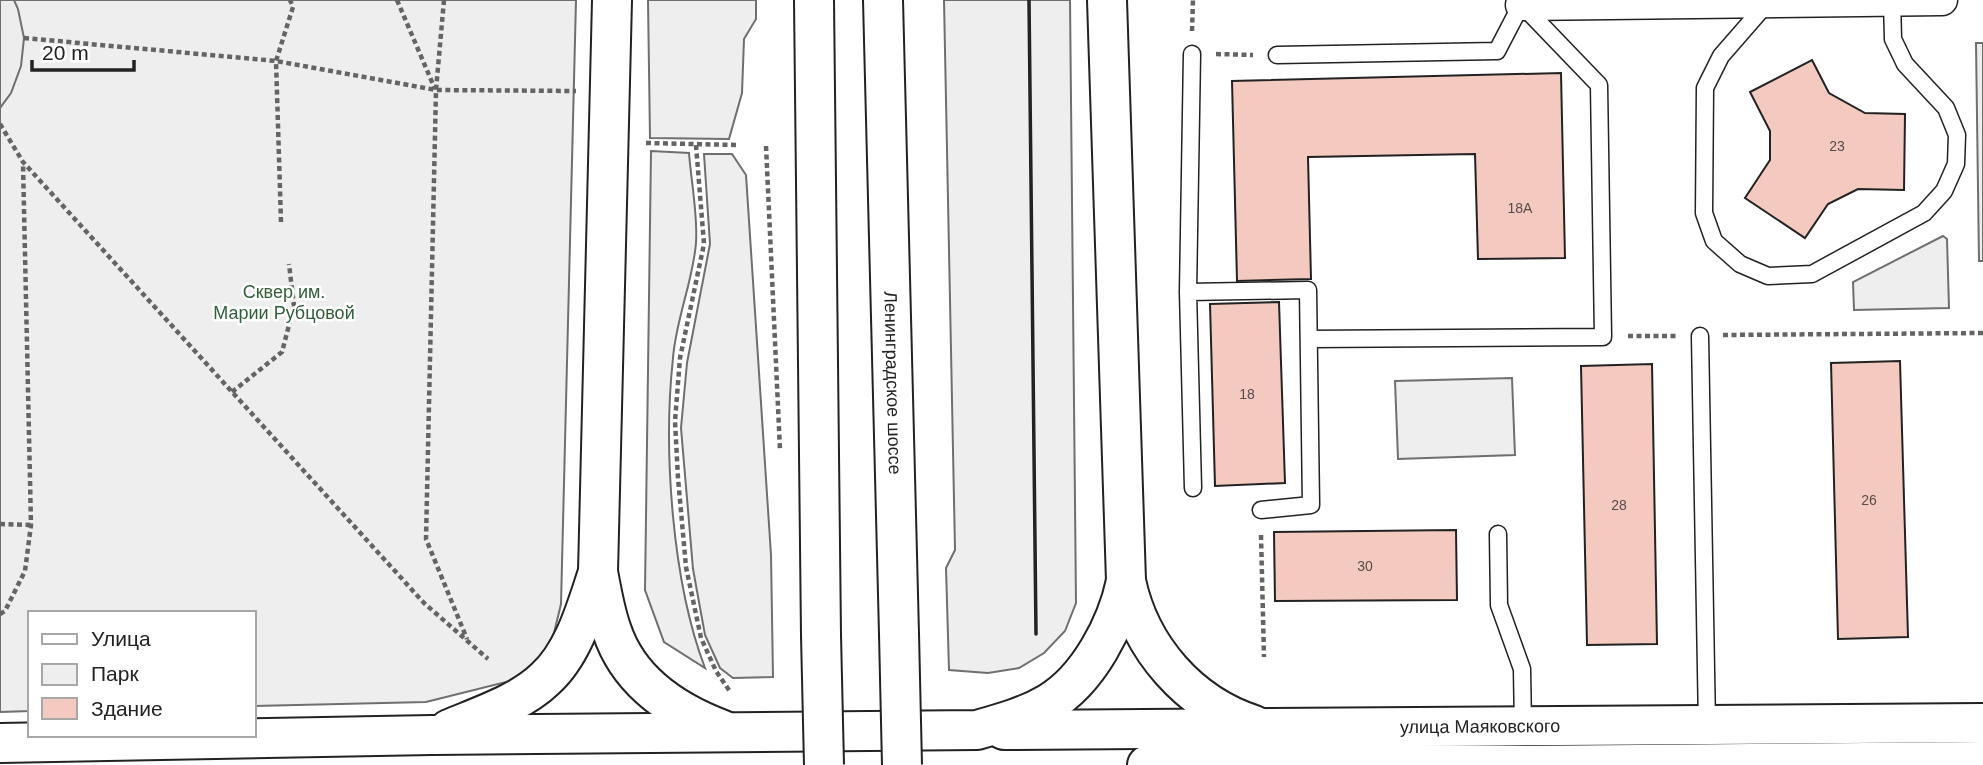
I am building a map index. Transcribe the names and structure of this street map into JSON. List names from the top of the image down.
{
  "streets": {
    "main road": ["Ленинградское шоссе", "улица Маяковского"]
  },
  "parks": ["Сквер им. Марии Рубцовой"],
  "house_numbers": [
    "23",
    "18А",
    "18",
    "26",
    "28",
    "30"
  ],
  "legend": ["Улица", "Парк", "Здание"],
  "scale_bar": "20 m"
}
